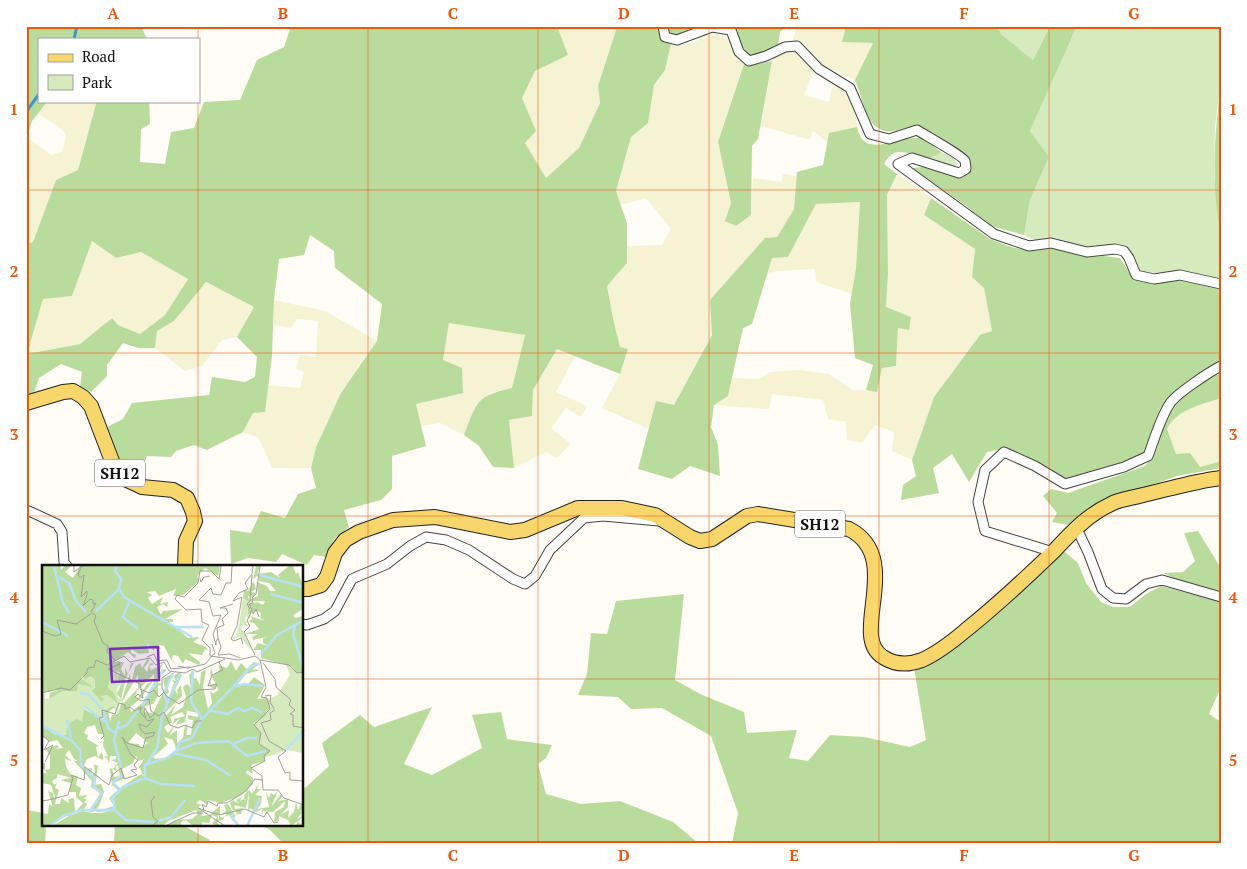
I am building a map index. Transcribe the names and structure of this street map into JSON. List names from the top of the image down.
{
  "streets": {
    "main road": ["SH12"]
  },
  "legend": ["Road", "Park"],
  "grid": {
    "columns": [
      "A",
      "B",
      "C",
      "D",
      "E",
      "F",
      "G"
    ],
    "rows": [
      "1",
      "2",
      "3",
      "4",
      "5"
    ]
  }
}
